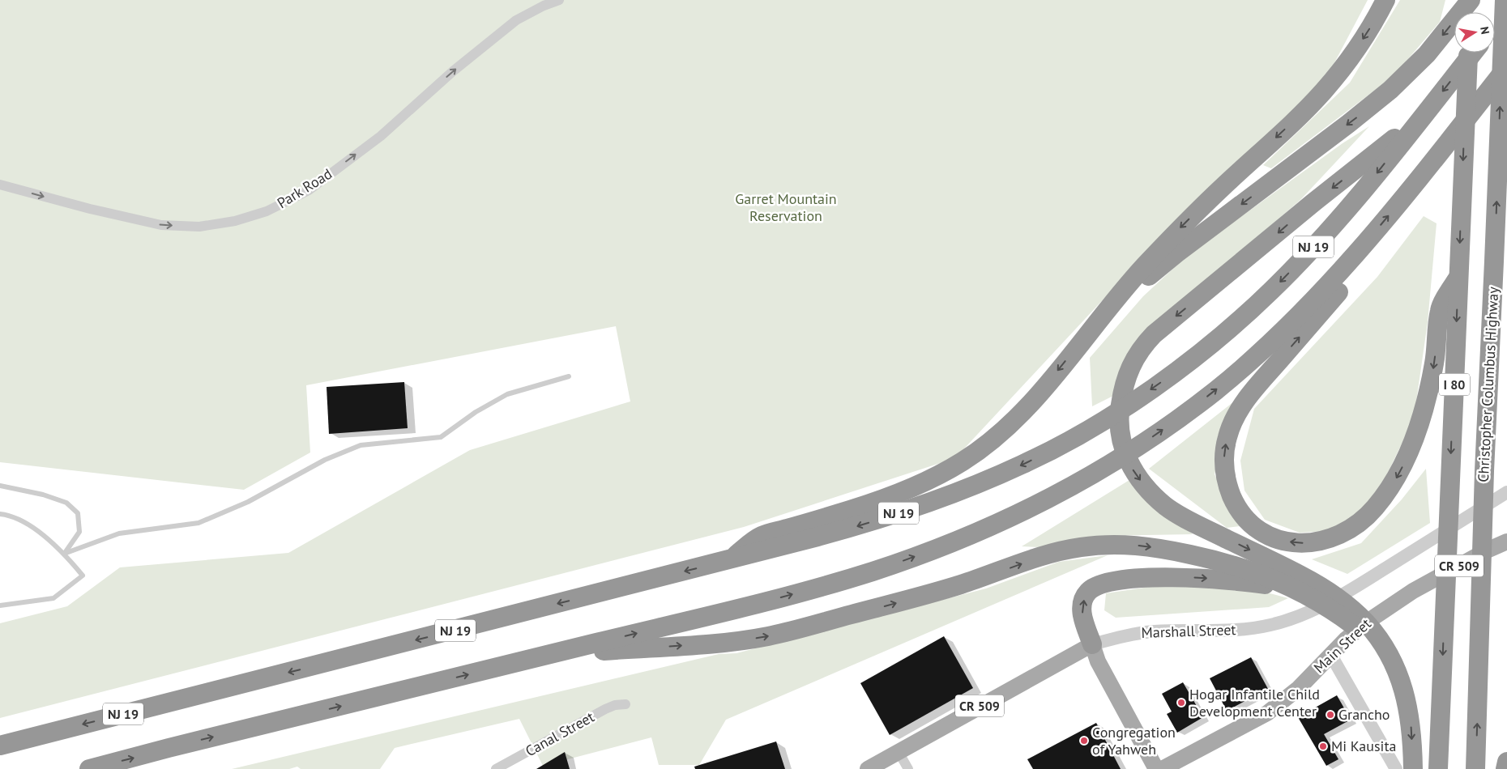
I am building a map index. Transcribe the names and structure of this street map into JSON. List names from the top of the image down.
{
  "streets": {
    "highway": ["NJ 19", "I 80", "Christopher Columbus Highway"],
    "main road": ["CR 509", "Marshall Street", "Main Street"],
    "street": ["Park Road", "Canal Street"]
  },
  "one_way": ["Park Road"],
  "parks": ["Garret Mountain Reservation"],
  "places": [
    "Hogar Infantile Child Development Center",
    "Grancho",
    "Congregation of Yahweh",
    "Mi Kausita"
  ],
  "north": "right"
}
